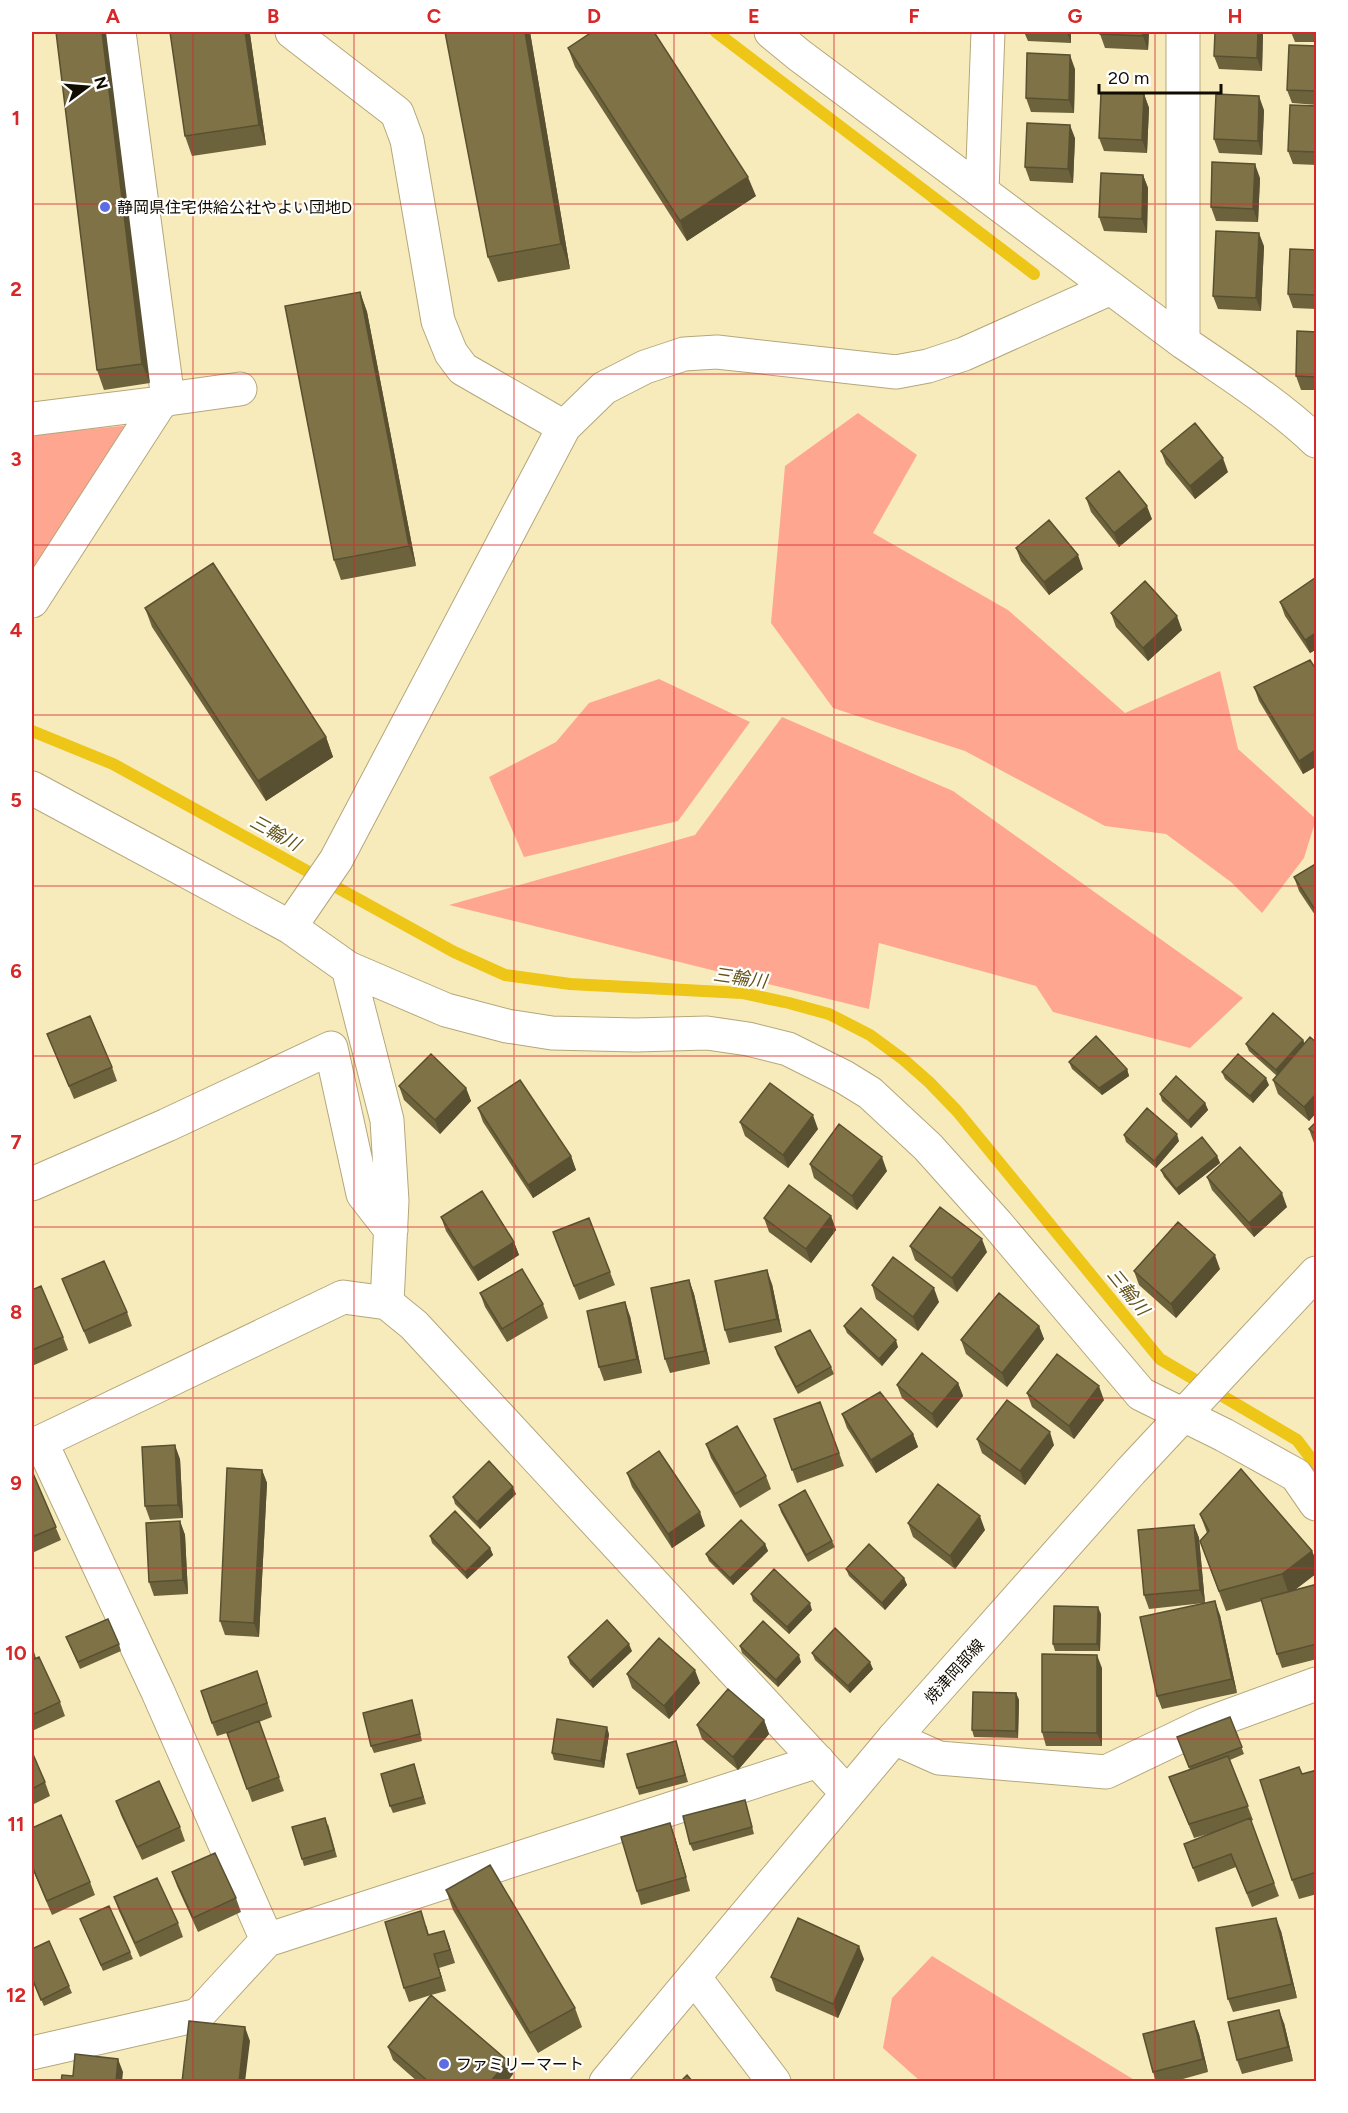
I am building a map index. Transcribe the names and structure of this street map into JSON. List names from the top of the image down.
{
  "streets": {
    "street": ["焼津岡部線"]
  },
  "water": ["三輪川"],
  "places": ["静岡県住宅供給公社やよい団地D", "ファミリーマート"],
  "scale_bar": "20 m",
  "north": "right",
  "grid": {
    "columns": [
      "A",
      "B",
      "C",
      "D",
      "E",
      "F",
      "G",
      "H"
    ],
    "rows": [
      "1",
      "2",
      "3",
      "4",
      "5",
      "6",
      "7",
      "8",
      "9",
      "10",
      "11",
      "12"
    ]
  }
}
